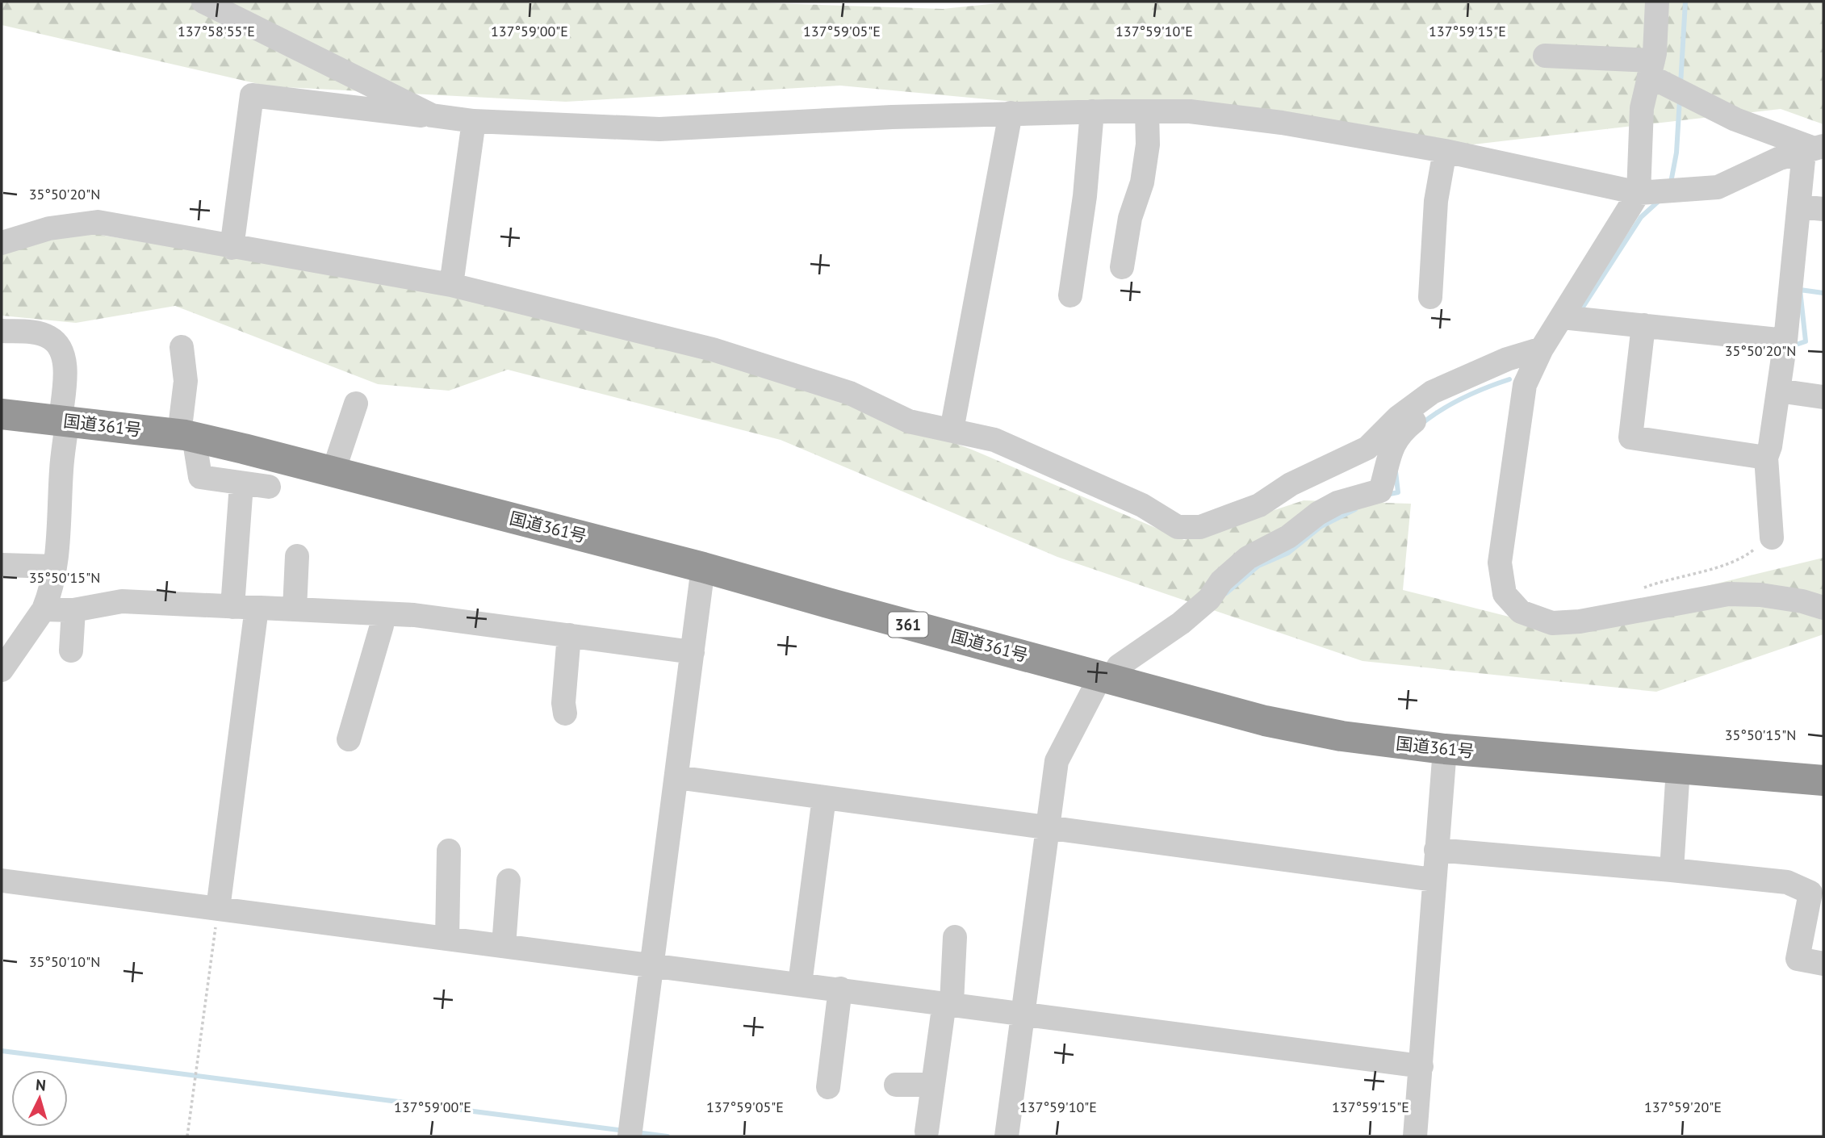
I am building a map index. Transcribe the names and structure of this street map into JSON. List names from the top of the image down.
{
  "streets": {
    "highway": ["国道361号", "361"]
  },
  "north": "top",
  "coordinates": [
    "137°58'55\"E",
    "137°59'00\"E",
    "137°59'05\"E",
    "137°59'10\"E",
    "137°59'15\"E",
    "35°50'20\"N",
    "35°50'15\"N",
    "35°50'10\"N",
    "137°59'20\"E"
  ]
}
